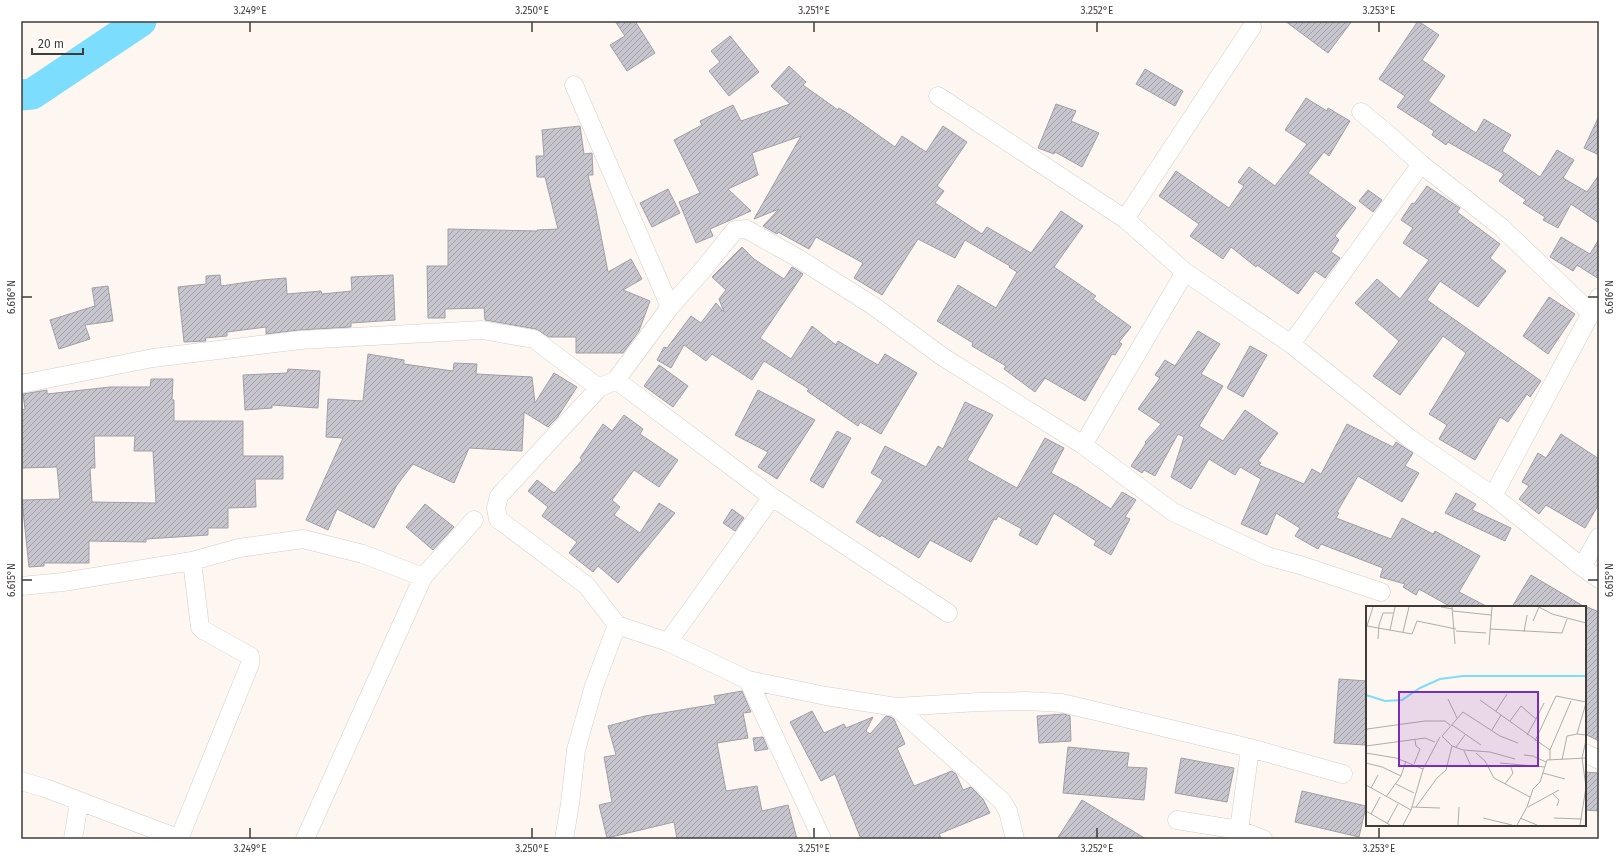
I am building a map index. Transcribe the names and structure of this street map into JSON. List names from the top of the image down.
{
  "scale_bar": "20 m",
  "coordinates": [
    "3.249°E",
    "3.250°E",
    "3.251°E",
    "3.252°E",
    "3.253°E",
    "6.616°N",
    "6.615°N"
  ]
}
